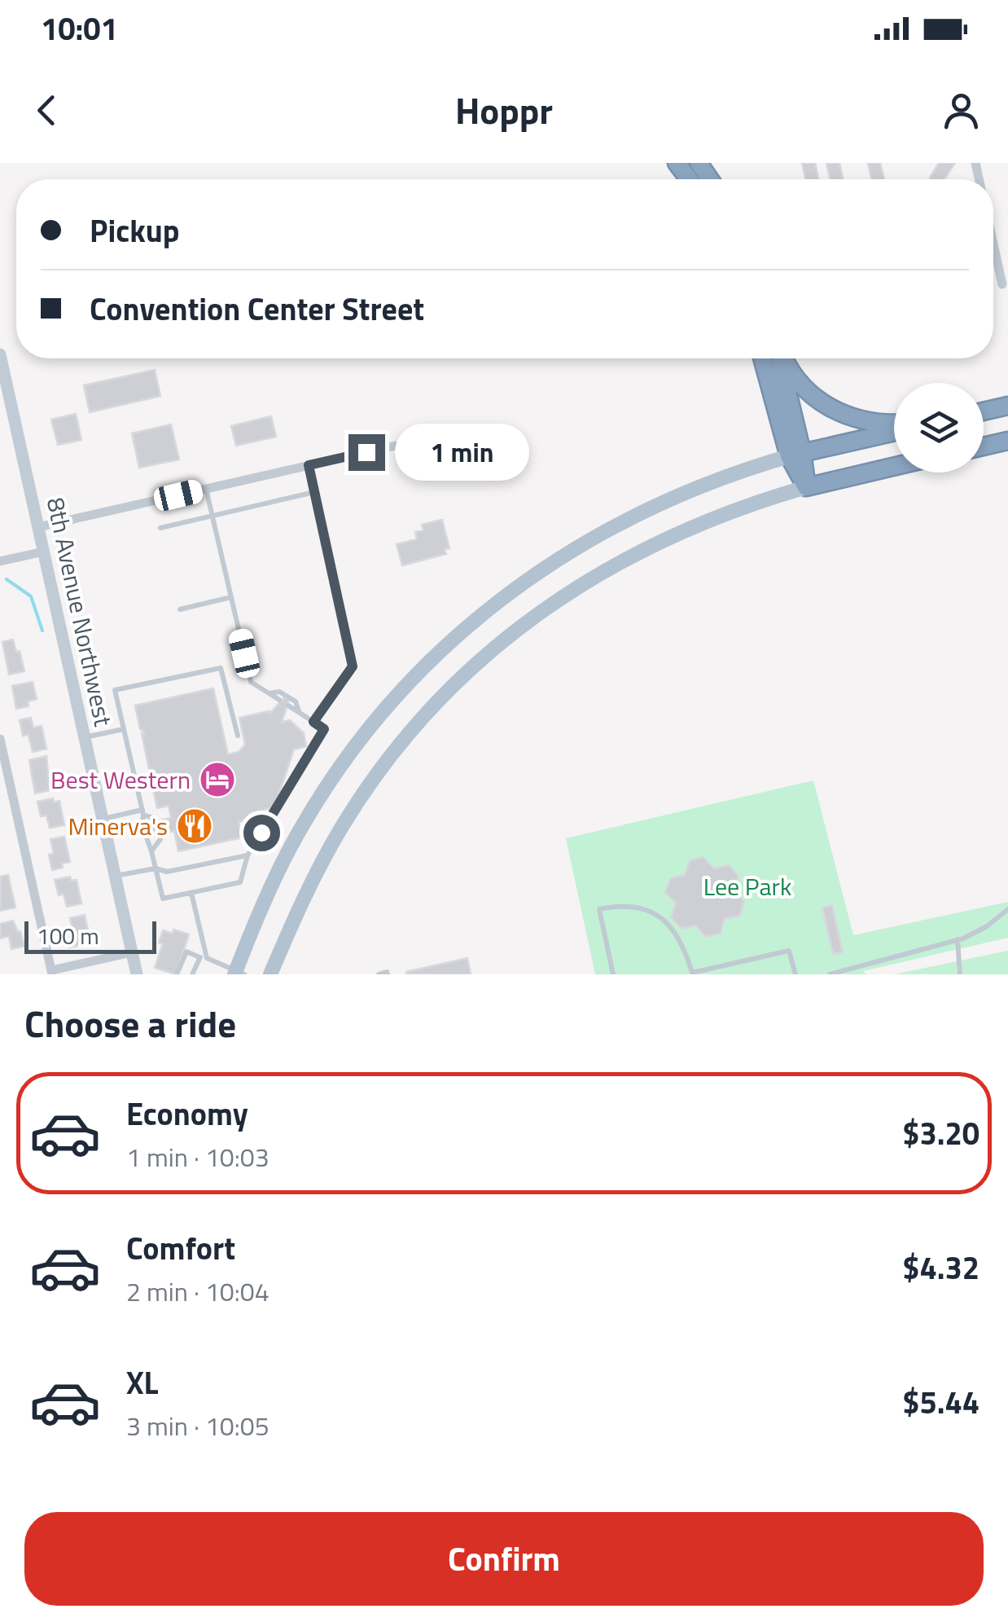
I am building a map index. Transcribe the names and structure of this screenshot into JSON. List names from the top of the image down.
{
  "streets": {
    "main road": ["8th Avenue Northwest"]
  },
  "parks": ["Lee Park"],
  "places": {
    "hotel": ["Best Western"],
    "restaurant": ["Minerva's"]
  },
  "scale_bar": "100 m",
  "page": {
    "status": "10:01",
    "header": "Hoppr",
    "banner": ["Pickup", "Convention Center Street"],
    "bubble": "1 min",
    "scale": "100 m",
    "heading": "Choose a ride",
    "list": [
      {
        "name": "Economy",
        "note": "1 min · 10:03",
        "value": "$3.20"
      },
      {
        "name": "Comfort",
        "note": "2 min · 10:04",
        "value": "$4.32"
      },
      {
        "name": "XL",
        "note": "3 min · 10:05",
        "value": "$5.44"
      }
    ],
    "buttons": "Confirm"
  }
}
